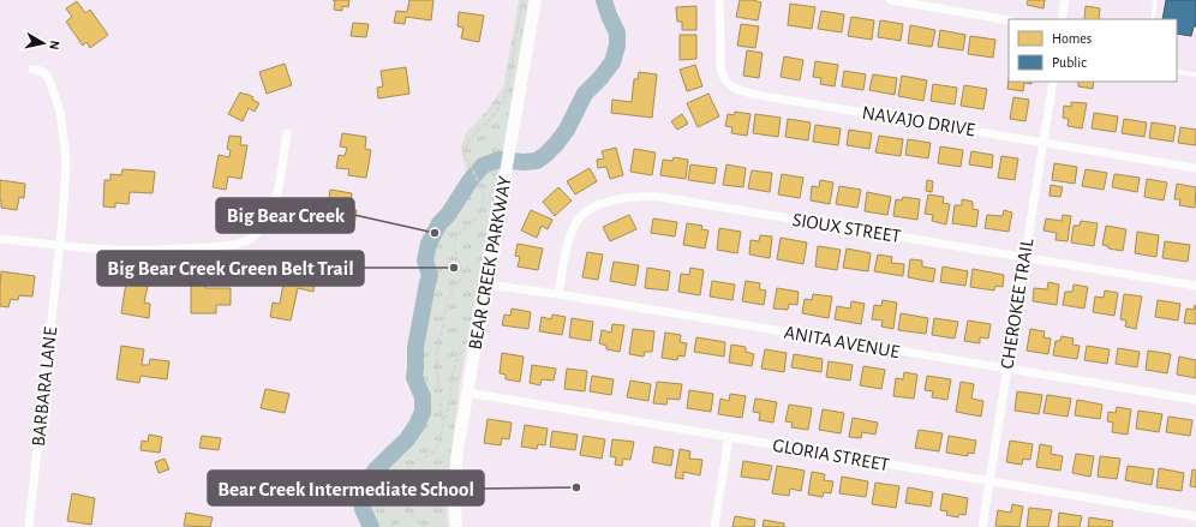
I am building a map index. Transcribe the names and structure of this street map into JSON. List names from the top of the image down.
{
  "streets": {
    "main road": ["BEAR CREEK PARKWAY"],
    "street": [
      "NAVAJO DRIVE",
      "SIOUX STREET",
      "CHEROKEE TRAIL",
      "ANITA AVENUE",
      "BARBARA LANE",
      "GLORIA STREET"
    ]
  },
  "crossings": [
    ["NAVAJO DRIVE", "CHEROKEE TRAIL"],
    ["SIOUX STREET", "CHEROKEE TRAIL"],
    ["SIOUX STREET", "ANITA AVENUE"],
    ["BEAR CREEK PARKWAY", "ANITA AVENUE"],
    ["BEAR CREEK PARKWAY", "GLORIA STREET"],
    ["CHEROKEE TRAIL", "ANITA AVENUE"],
    ["CHEROKEE TRAIL", "GLORIA STREET"]
  ],
  "places": ["Big Bear Creek", "Big Bear Creek Green Belt Trail", "Bear Creek Intermediate School"],
  "legend": ["Homes", "Public"],
  "north": "right"
}
